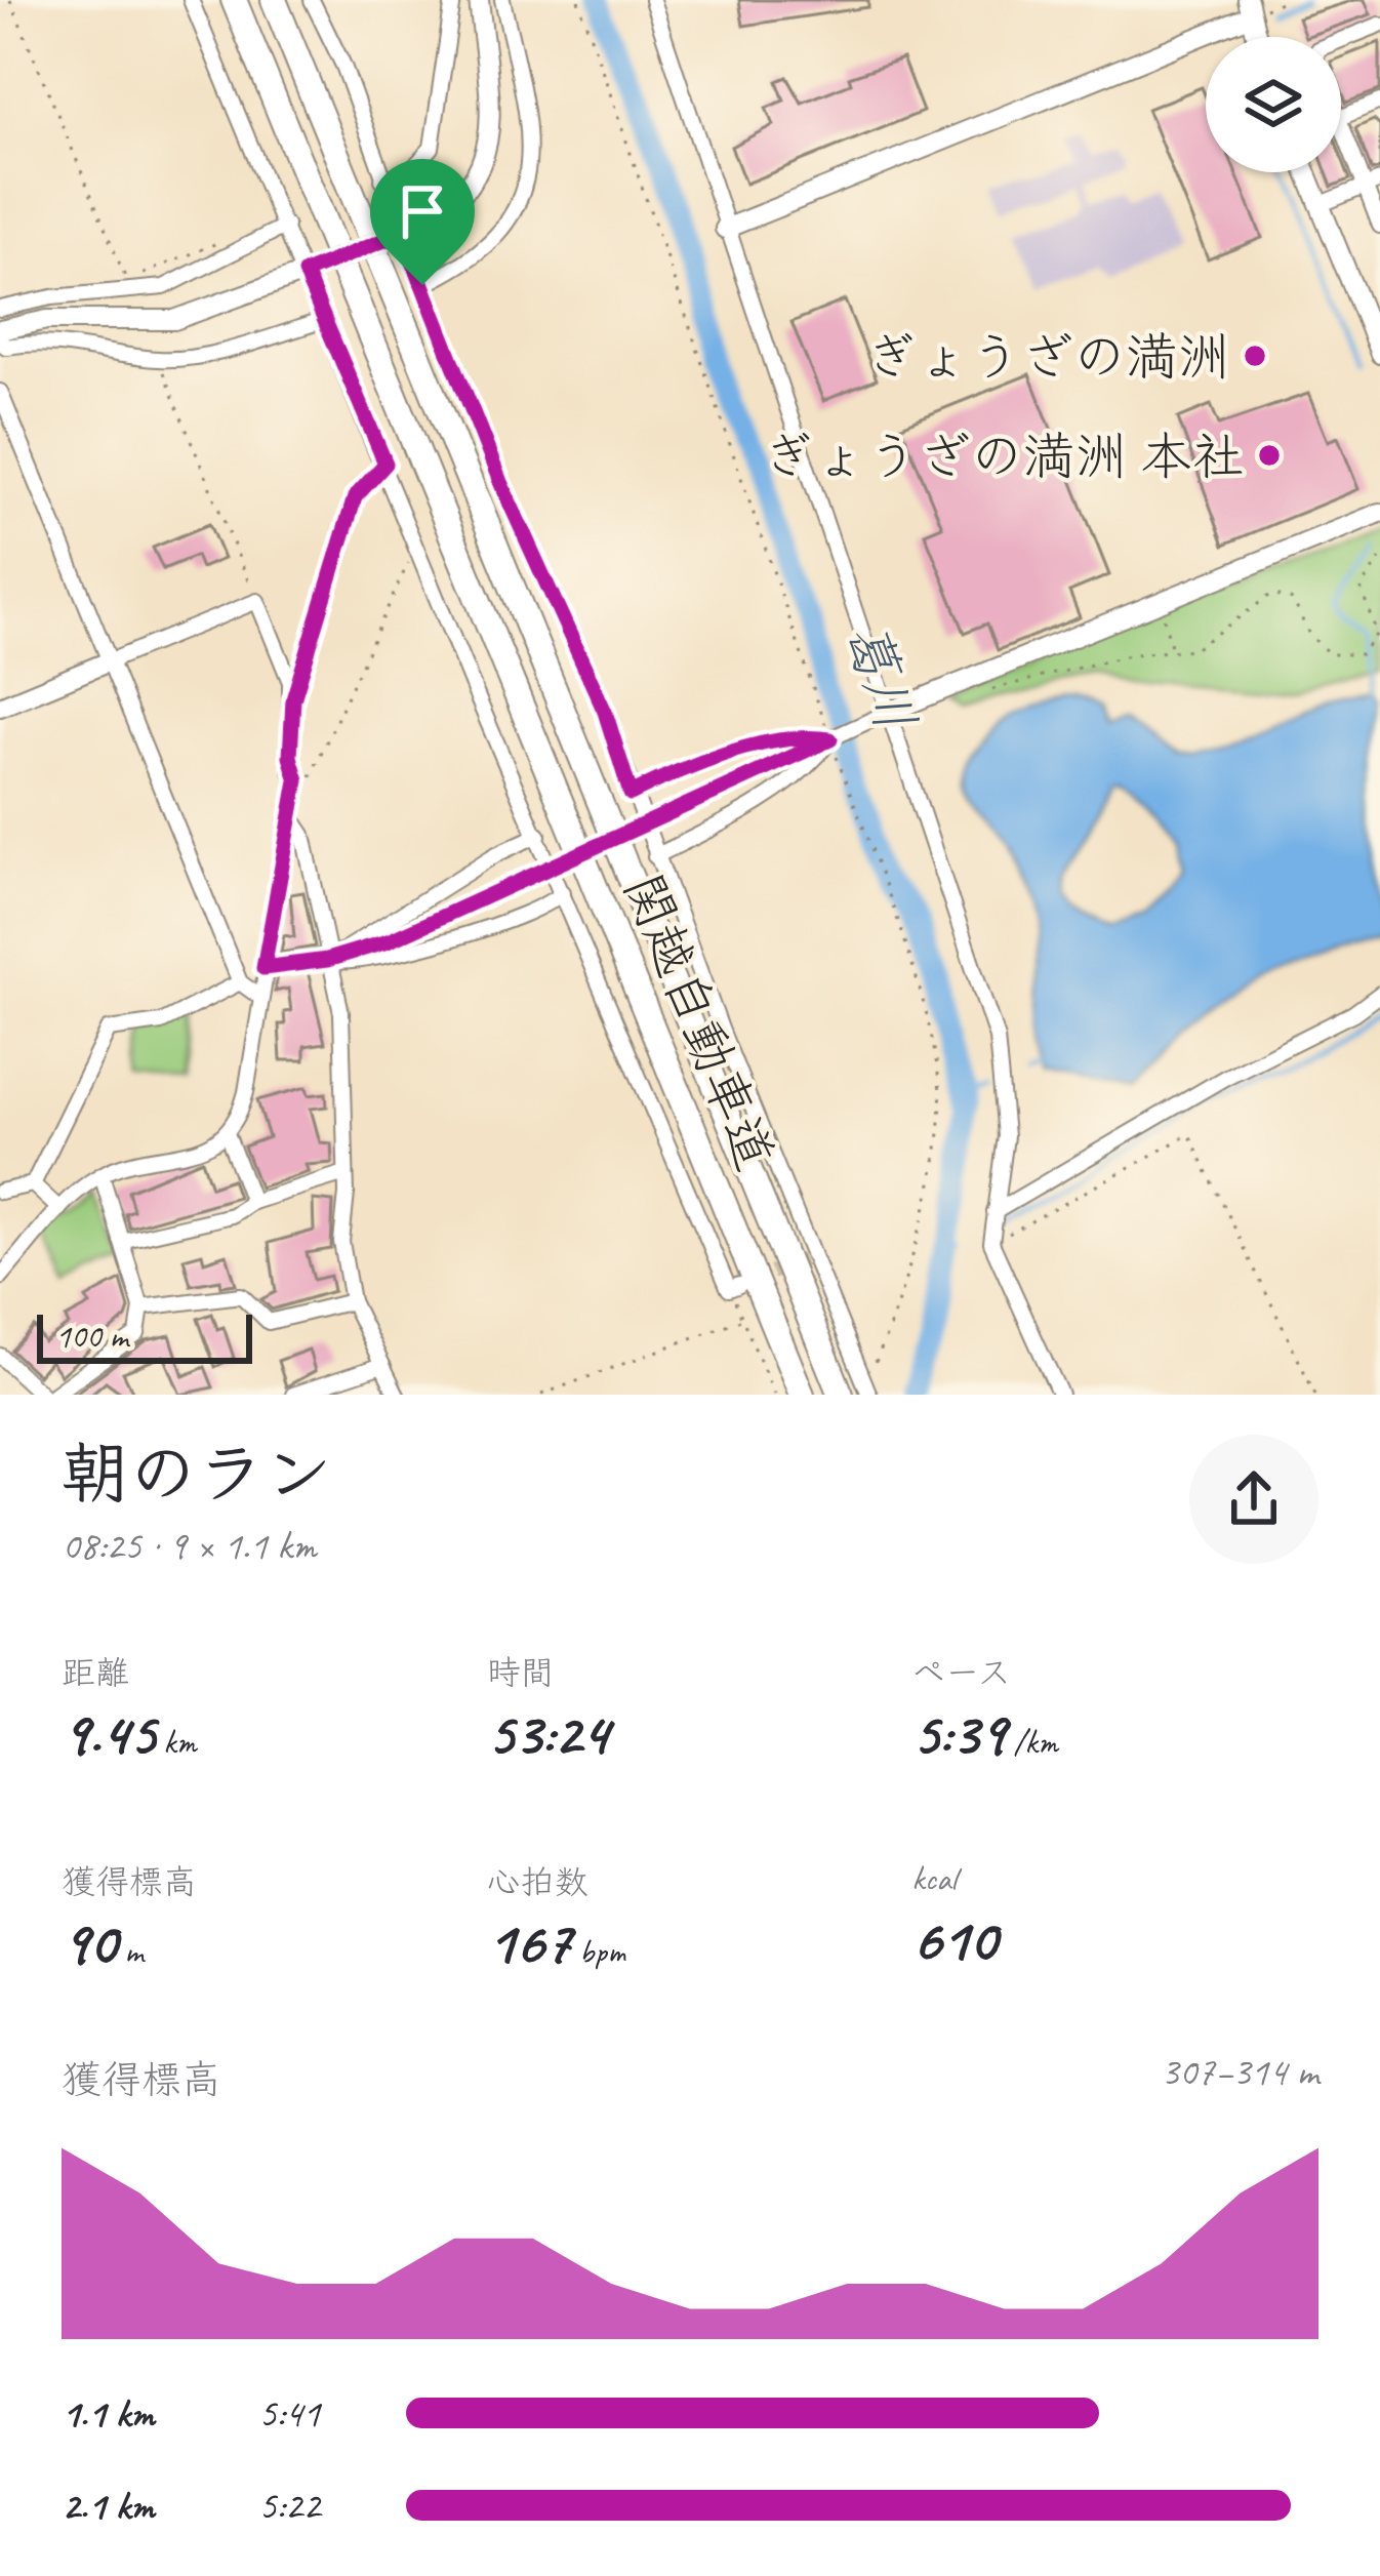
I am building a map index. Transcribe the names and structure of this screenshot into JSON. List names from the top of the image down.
{
  "streets": {
    "highway": ["関越自動車道"]
  },
  "water": ["葛川"],
  "places": ["ぎょうざの満洲", "ぎょうざの満洲 本社"],
  "scale_bar": "100 m",
  "page": {
    "scale": "100 m",
    "heading": ["朝のラン", "08:25 · 9 × 1.1 km"],
    "stats": [
      ["距離", "9.45 km"],
      ["時間", "53:24"],
      ["ペース", "5:39 /km"],
      ["獲得標高", "90 m"],
      ["心拍数", "167 bpm"],
      ["kcal", "610"]
    ],
    "chart": ["獲得標高", "307–314 m"],
    "list": [
      {
        "name": "1.1 km",
        "note": "5:41"
      },
      {
        "name": "2.1 km",
        "note": "5:22"
      }
    ]
  }
}
